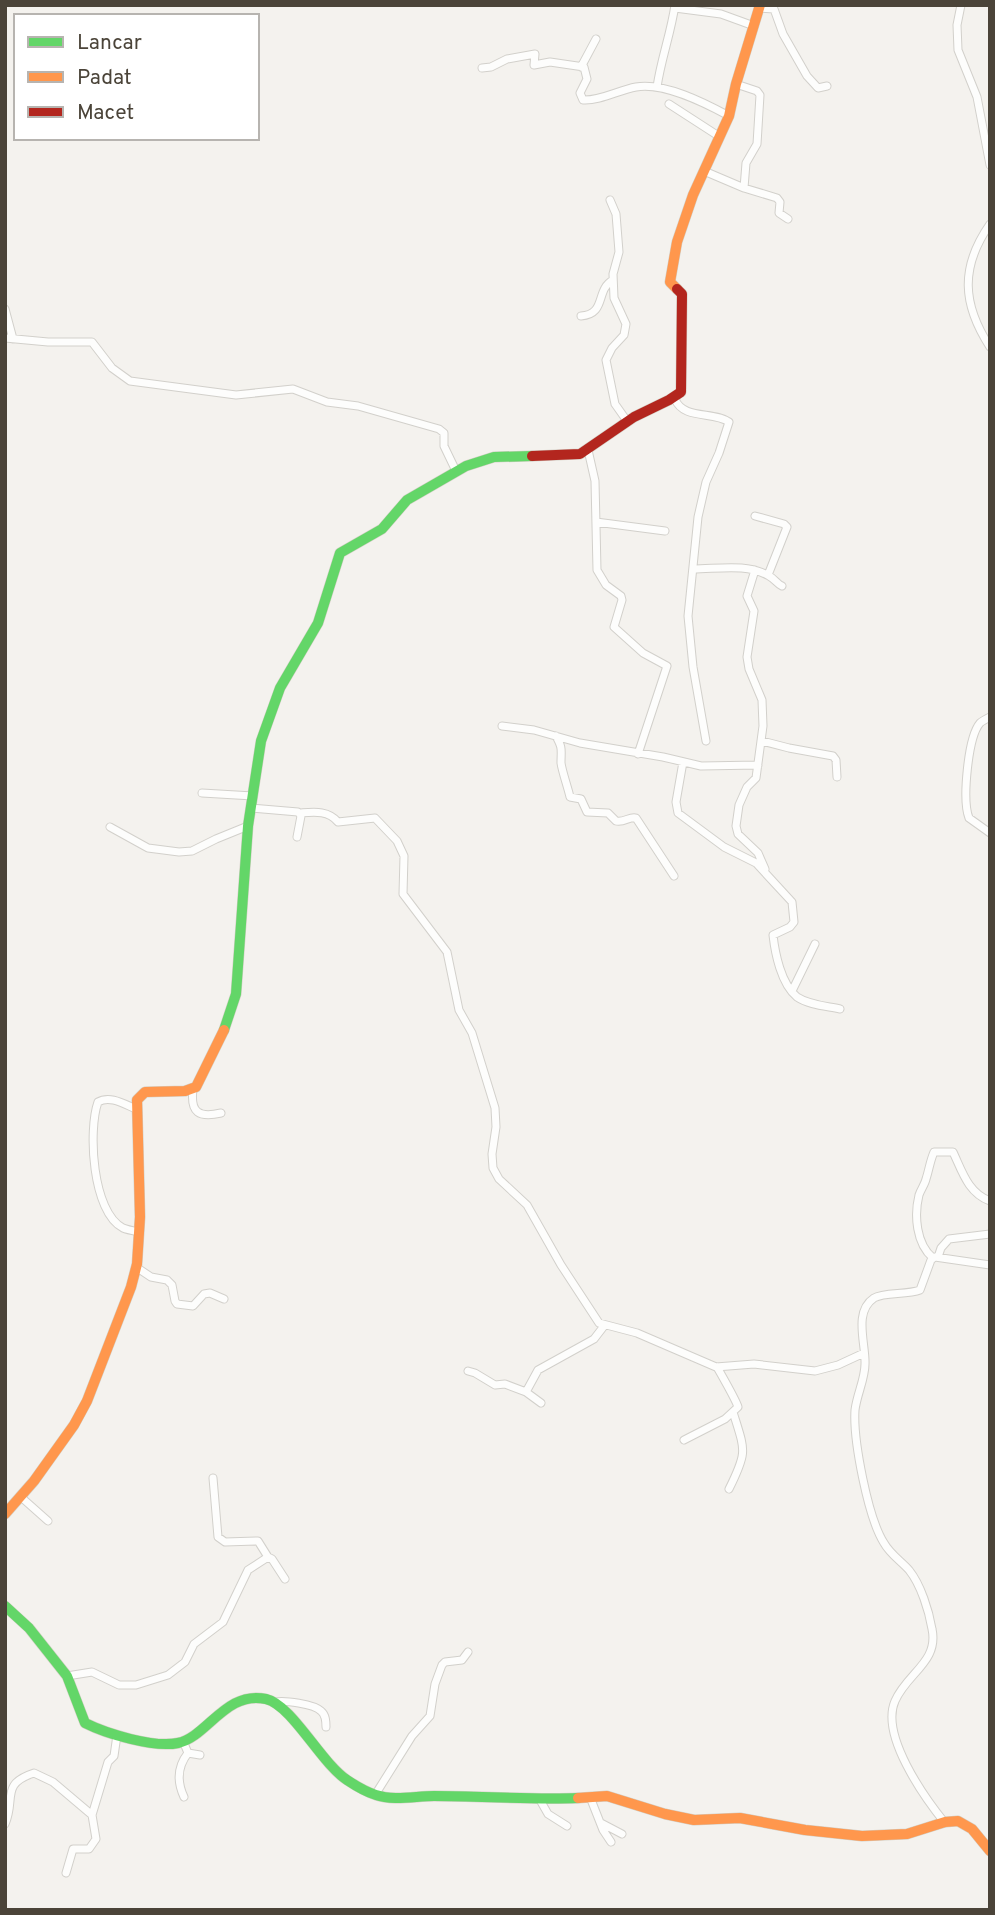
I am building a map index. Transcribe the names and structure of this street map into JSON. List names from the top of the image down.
{
  "legend": ["Lancar", "Padat", "Macet"]
}
